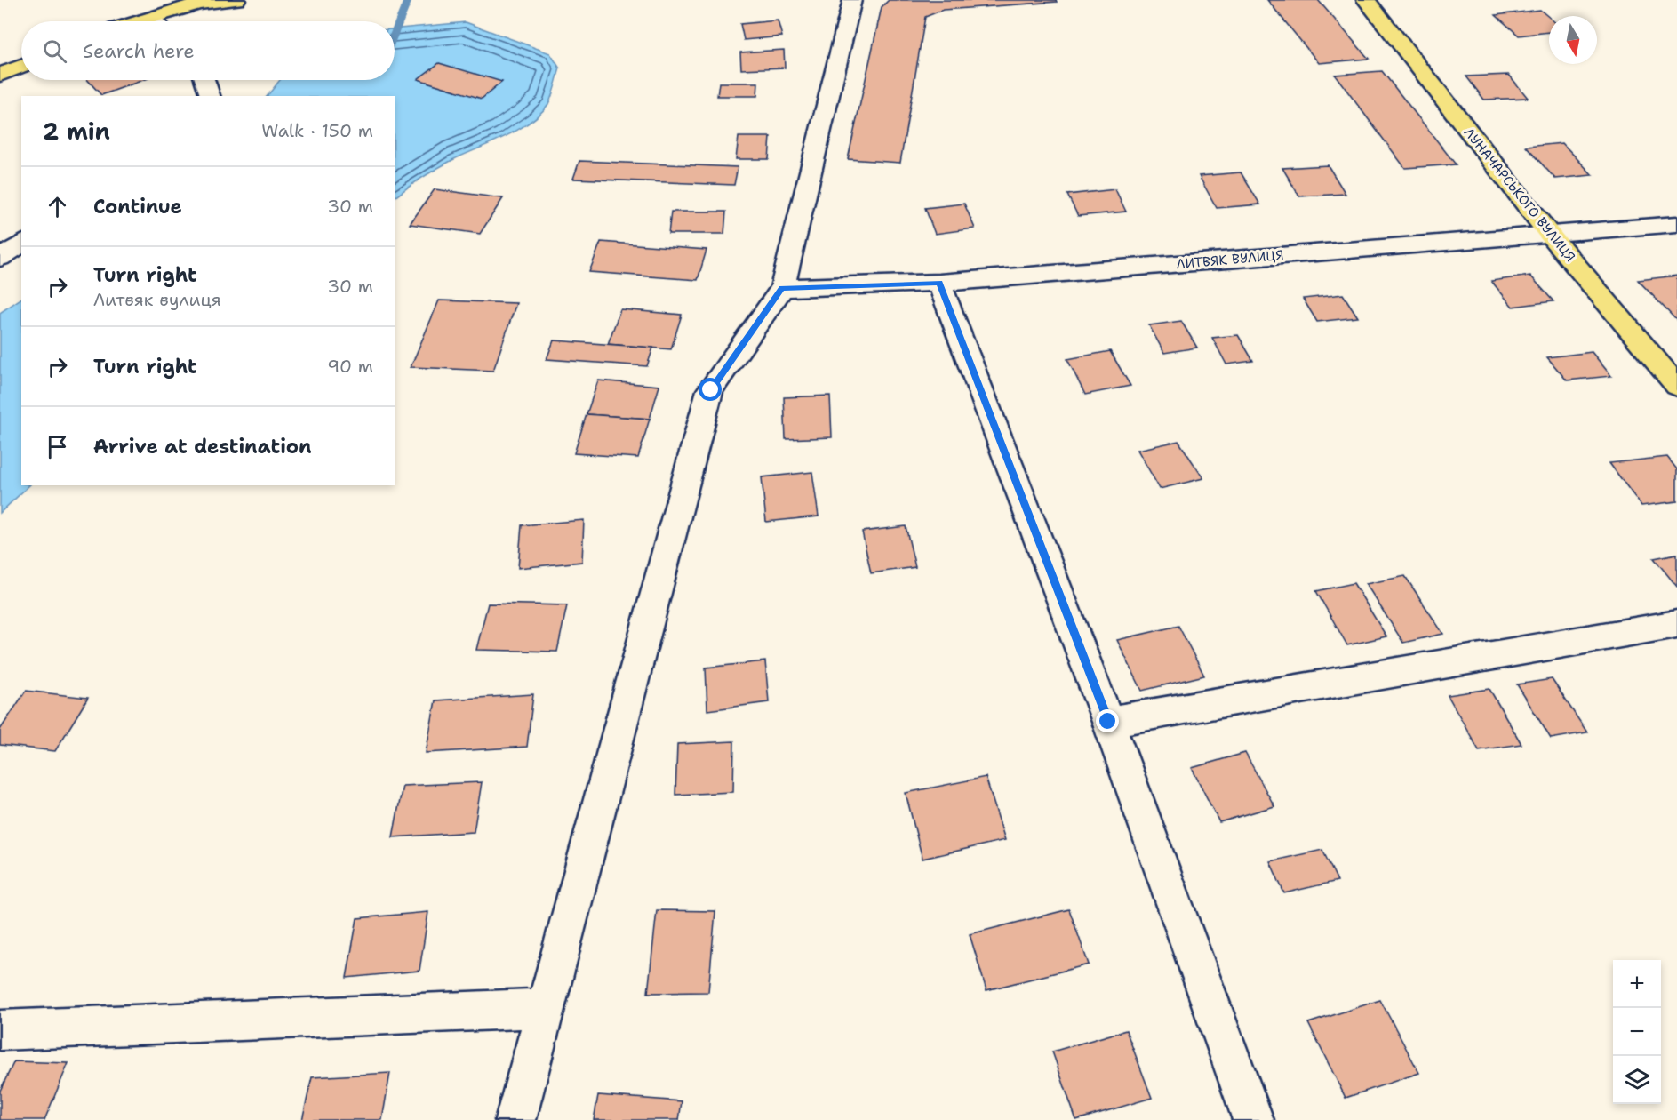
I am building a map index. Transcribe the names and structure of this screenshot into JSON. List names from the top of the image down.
{
  "streets": {
    "main road": ["ЛУНАЧАРСЬКОГО ВУЛИЦЯ"],
    "street": ["ЛИТВЯК ВУЛИЦЯ"]
  },
  "crossings": [
    ["ЛУНАЧАРСЬКОГО ВУЛИЦЯ", "ЛИТВЯК ВУЛИЦЯ"]
  ],
  "north": "bottom",
  "page": {
    "search": "Search here",
    "heading": ["2 min", "Walk · 150 m"],
    "list": [
      ["Continue", "30 m"],
      ["Turn right", "Литвяк вулиця", "30 m"],
      ["Turn right", "90 m"],
      "Arrive at destination"
    ],
    "map_buttons": ["+", "−"]
  }
}
